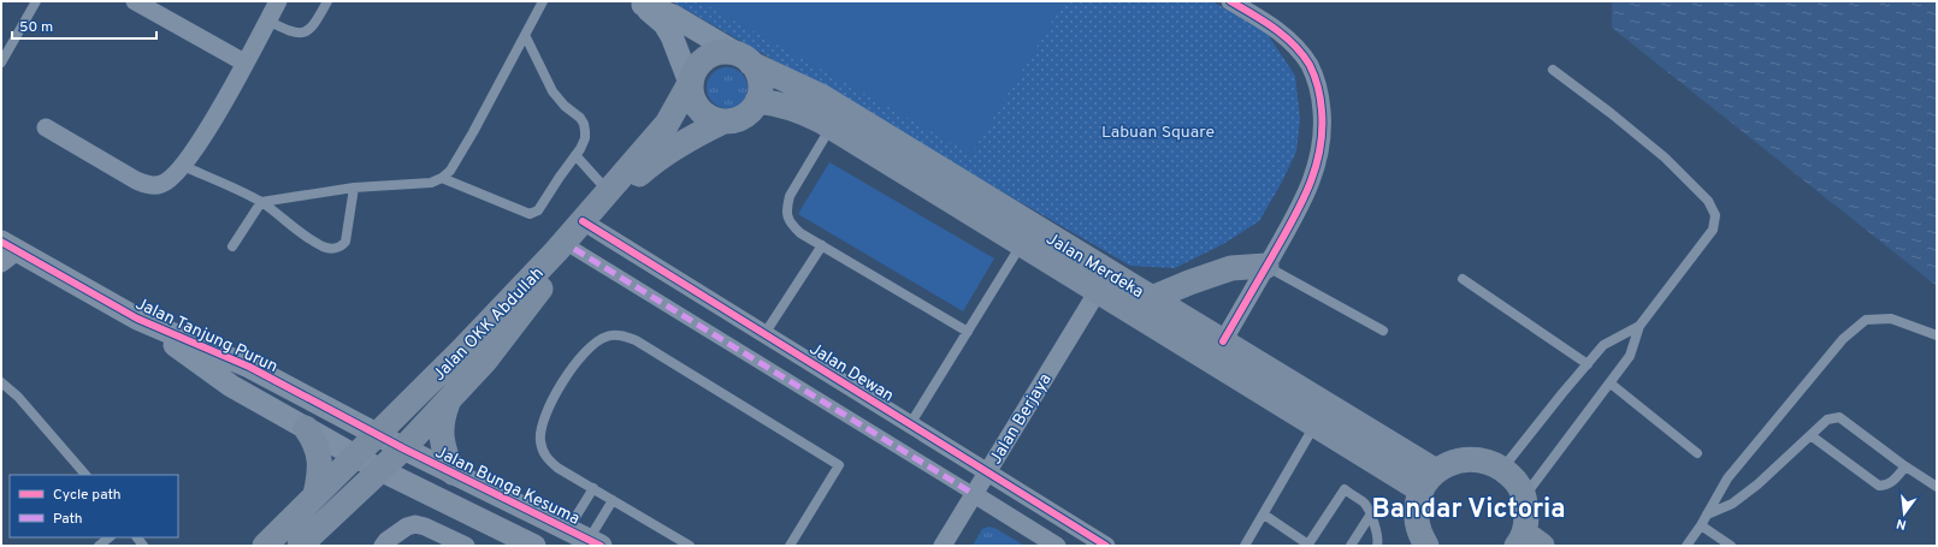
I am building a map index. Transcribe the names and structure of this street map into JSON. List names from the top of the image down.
{
  "streets": {
    "main road": ["Jalan Merdeka", "Jalan OKK Abdullah"],
    "street": [
      "Jalan Tanjung Purun",
      "Jalan Dewan",
      "Jalan Berjaya",
      "Jalan Bunga Kesuma"
    ]
  },
  "crossings": [
    ["Jalan Merdeka", "Jalan OKK Abdullah"],
    ["Jalan Merdeka", "Jalan Berjaya"],
    ["Jalan OKK Abdullah", "Jalan Tanjung Purun"],
    ["Jalan OKK Abdullah", "Jalan Dewan"],
    ["Jalan OKK Abdullah", "Jalan Bunga Kesuma"],
    ["Jalan Tanjung Purun", "Jalan Bunga Kesuma"],
    ["Jalan Dewan", "Jalan Berjaya"]
  ],
  "districts": ["Bandar Victoria"],
  "parks": ["Labuan Square"],
  "legend": ["Cycle path", "Path"],
  "scale_bar": "50 m",
  "north": "bottom"
}
